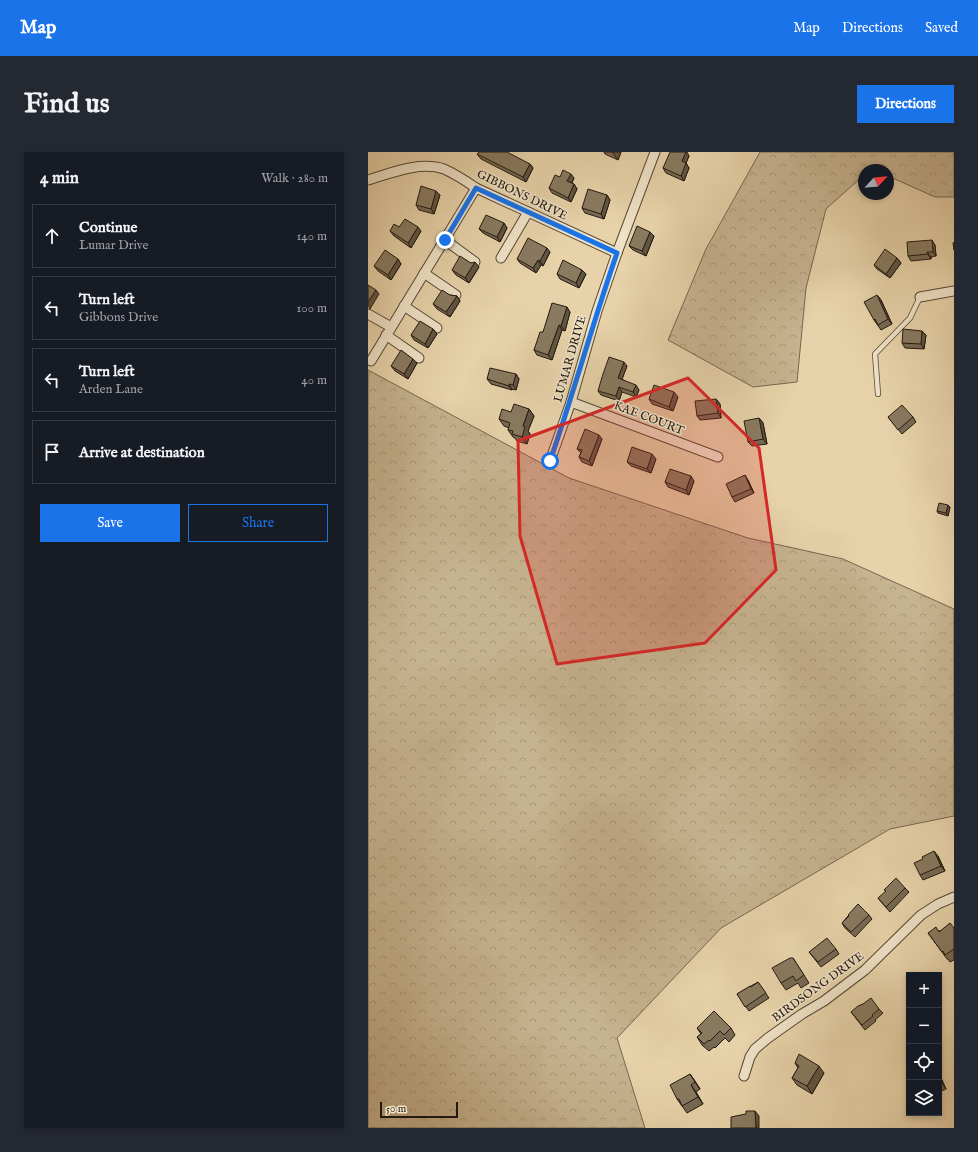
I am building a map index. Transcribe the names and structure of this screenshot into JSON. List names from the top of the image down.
{
  "streets": {
    "street": [
      "GIBBONS DRIVE",
      "LUMAR DRIVE",
      "KAE COURT",
      "BIRDSONG DRIVE"
    ]
  },
  "crossings": [
    ["GIBBONS DRIVE", "LUMAR DRIVE"],
    ["LUMAR DRIVE", "KAE COURT"]
  ],
  "scale_bar": "50 m",
  "north": "top right",
  "page": {
    "header": "Map",
    "nav": ["Map", "Directions", "Saved"],
    "buttons": [
      "Directions",
      ["Save", "Share"]
    ],
    "title": "Find us",
    "heading": ["4 min", "Walk · 280 m"],
    "list": [
      ["Continue", "Lumar Drive", "140 m"],
      ["Turn left", "Gibbons Drive", "100 m"],
      ["Turn left", "Arden Lane", "40 m"],
      "Arrive at destination"
    ],
    "map_buttons": ["+", "−"],
    "scale": "50 m"
  }
}
